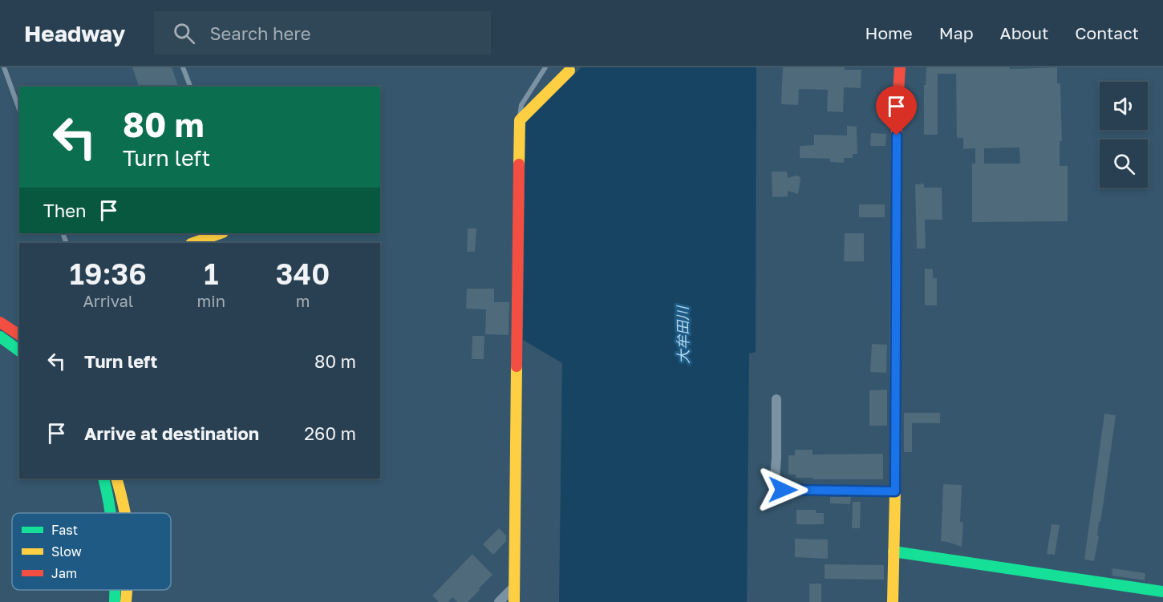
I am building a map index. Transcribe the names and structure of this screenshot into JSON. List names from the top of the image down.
{
  "water": ["大牟田川"],
  "legend": ["Fast", "Slow", "Jam"],
  "page": {
    "header": "Headway",
    "search": "Search here",
    "nav": [
      "Home",
      "Map",
      "About",
      "Contact"
    ],
    "turn": ["80 m", "Turn left"],
    "then": "Then",
    "eta": [
      "19:36",
      "Arrival",
      "1",
      "min",
      "340",
      "m"
    ],
    "list": [
      {
        "name": "Turn left",
        "value": "80 m"
      },
      {
        "name": "Arrive at destination",
        "value": "260 m"
      }
    ]
  }
}
